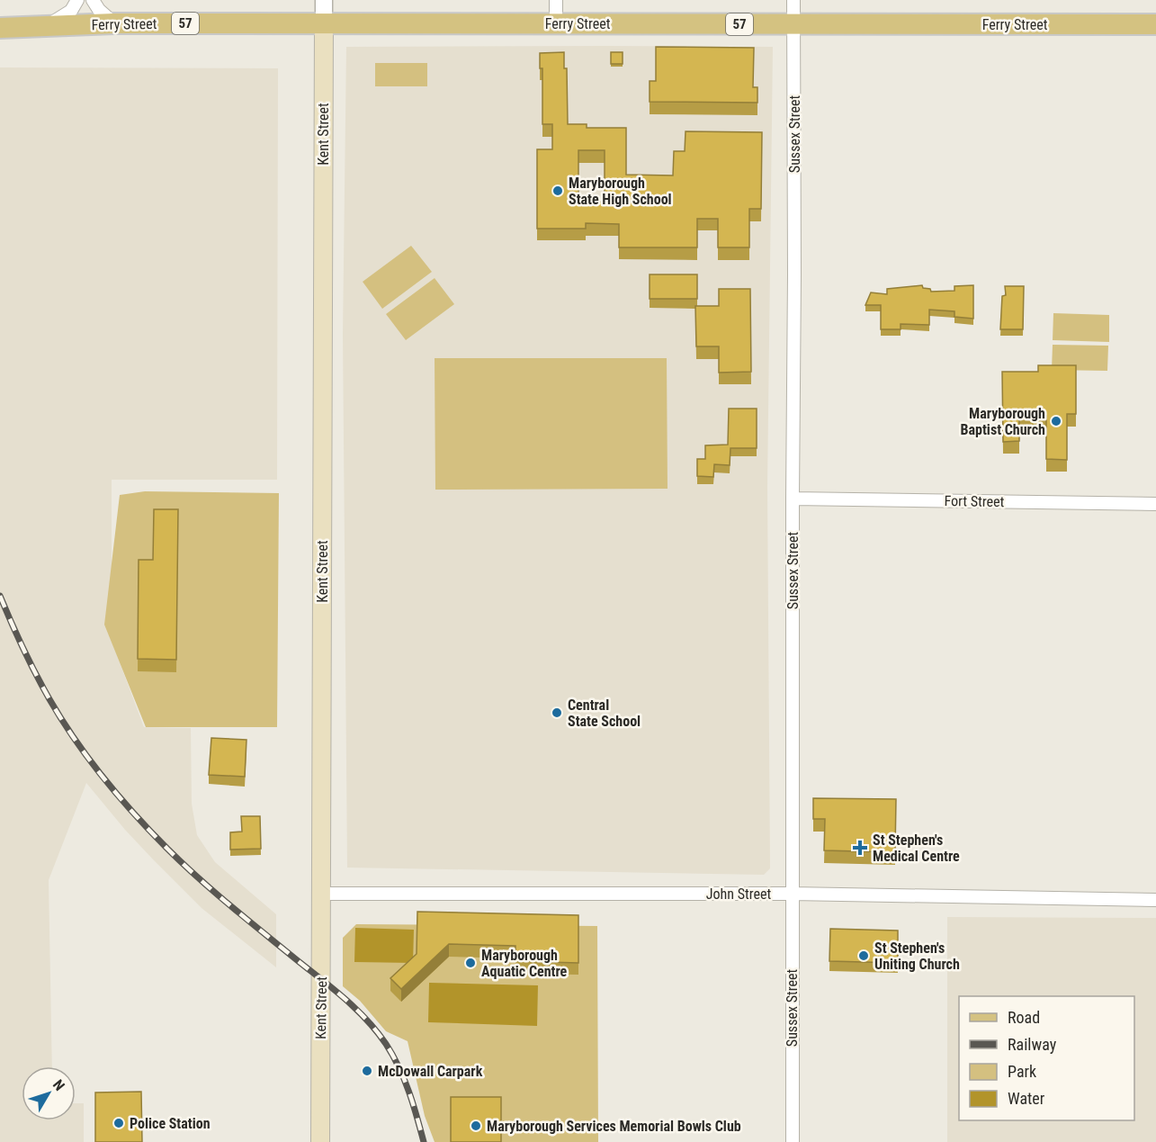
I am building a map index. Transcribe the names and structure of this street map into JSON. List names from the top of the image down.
{
  "streets": {
    "main road": ["57", "Ferry Street", "Kent Street"],
    "street": ["Sussex Street", "Fort Street", "John Street"]
  },
  "crossings": [
    ["Ferry Street", "Kent Street"],
    ["Ferry Street", "Sussex Street"],
    ["Kent Street", "John Street"],
    ["Sussex Street", "Fort Street"],
    ["Sussex Street", "John Street"]
  ],
  "places": {
    "other": [
      "Maryborough State High School",
      "Maryborough Baptist Church",
      "Central State School",
      "St Stephen's Uniting Church",
      "Maryborough Aquatic Centre",
      "McDowall Carpark",
      "Police Station",
      "Maryborough Services Memorial Bowls Club"
    ],
    "health": ["St Stephen's Medical Centre"]
  },
  "legend": [
    "Road",
    "Railway",
    "Park",
    "Water"
  ],
  "north": "top right"
}
